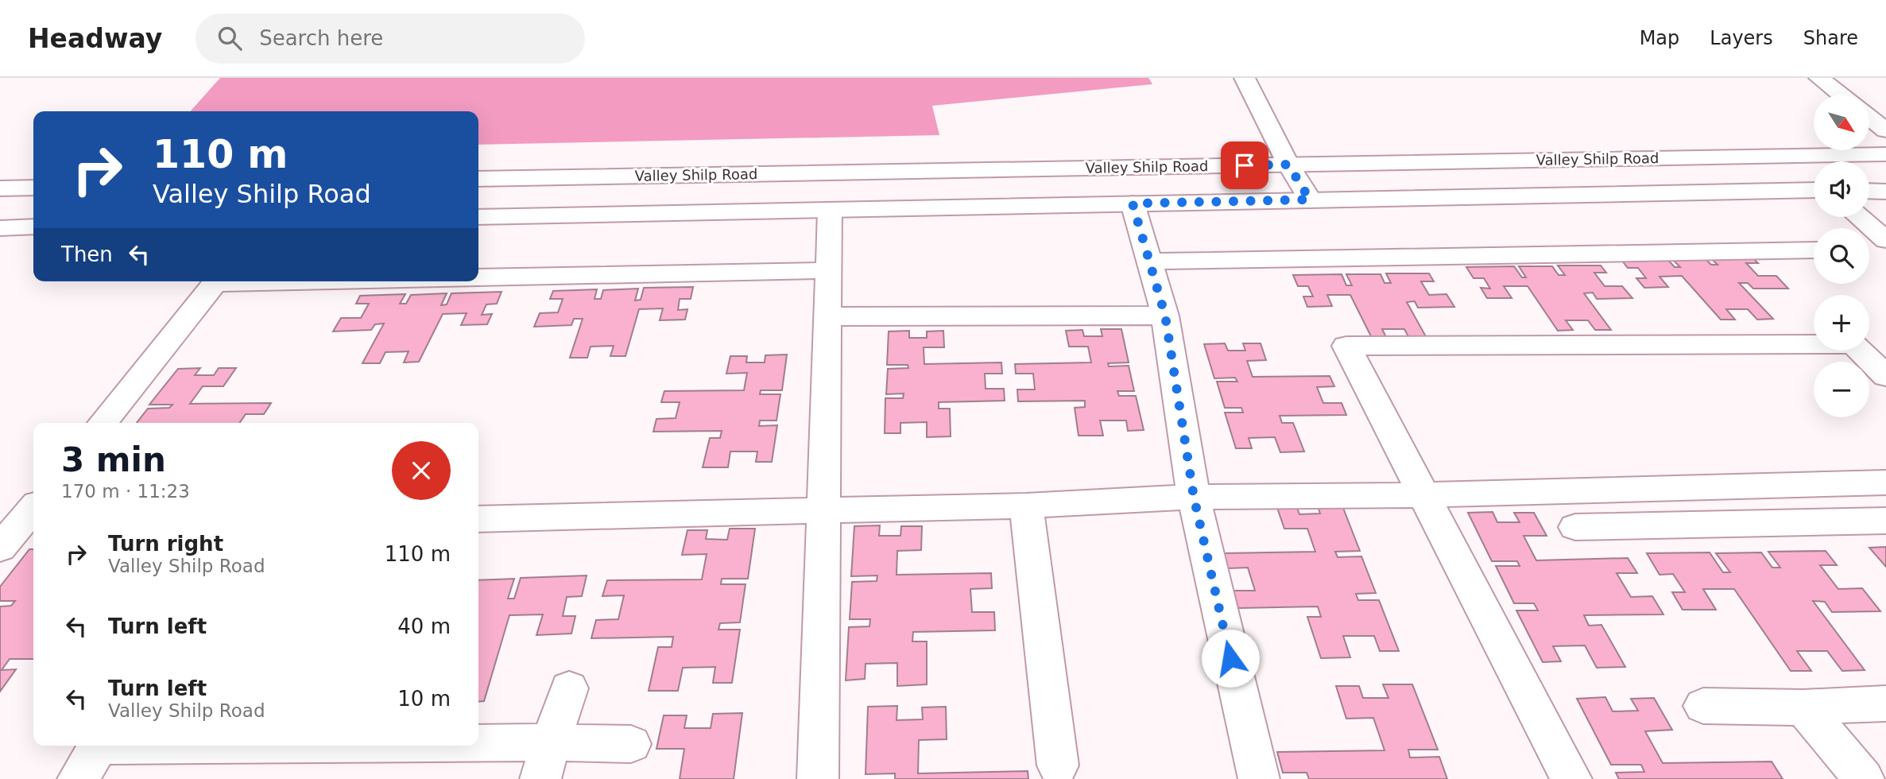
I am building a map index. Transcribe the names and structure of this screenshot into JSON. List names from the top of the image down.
{
  "streets": {
    "street": ["Valley Shilp Road"]
  },
  "north": "bottom right",
  "page": {
    "header": "Headway",
    "search": "Search here",
    "nav": ["Map", "Layers", "Share"],
    "map_buttons": ["+", "−"],
    "turn": ["110 m", "Valley Shilp Road"],
    "then": "Then",
    "heading": ["3 min", "170 m · 11:23"],
    "list": [
      {
        "name": "Turn right",
        "note": "Valley Shilp Road",
        "value": "110 m"
      },
      {
        "name": "Turn left",
        "value": "40 m"
      },
      {
        "name": "Turn left",
        "note": "Valley Shilp Road",
        "value": "10 m"
      }
    ]
  }
}
